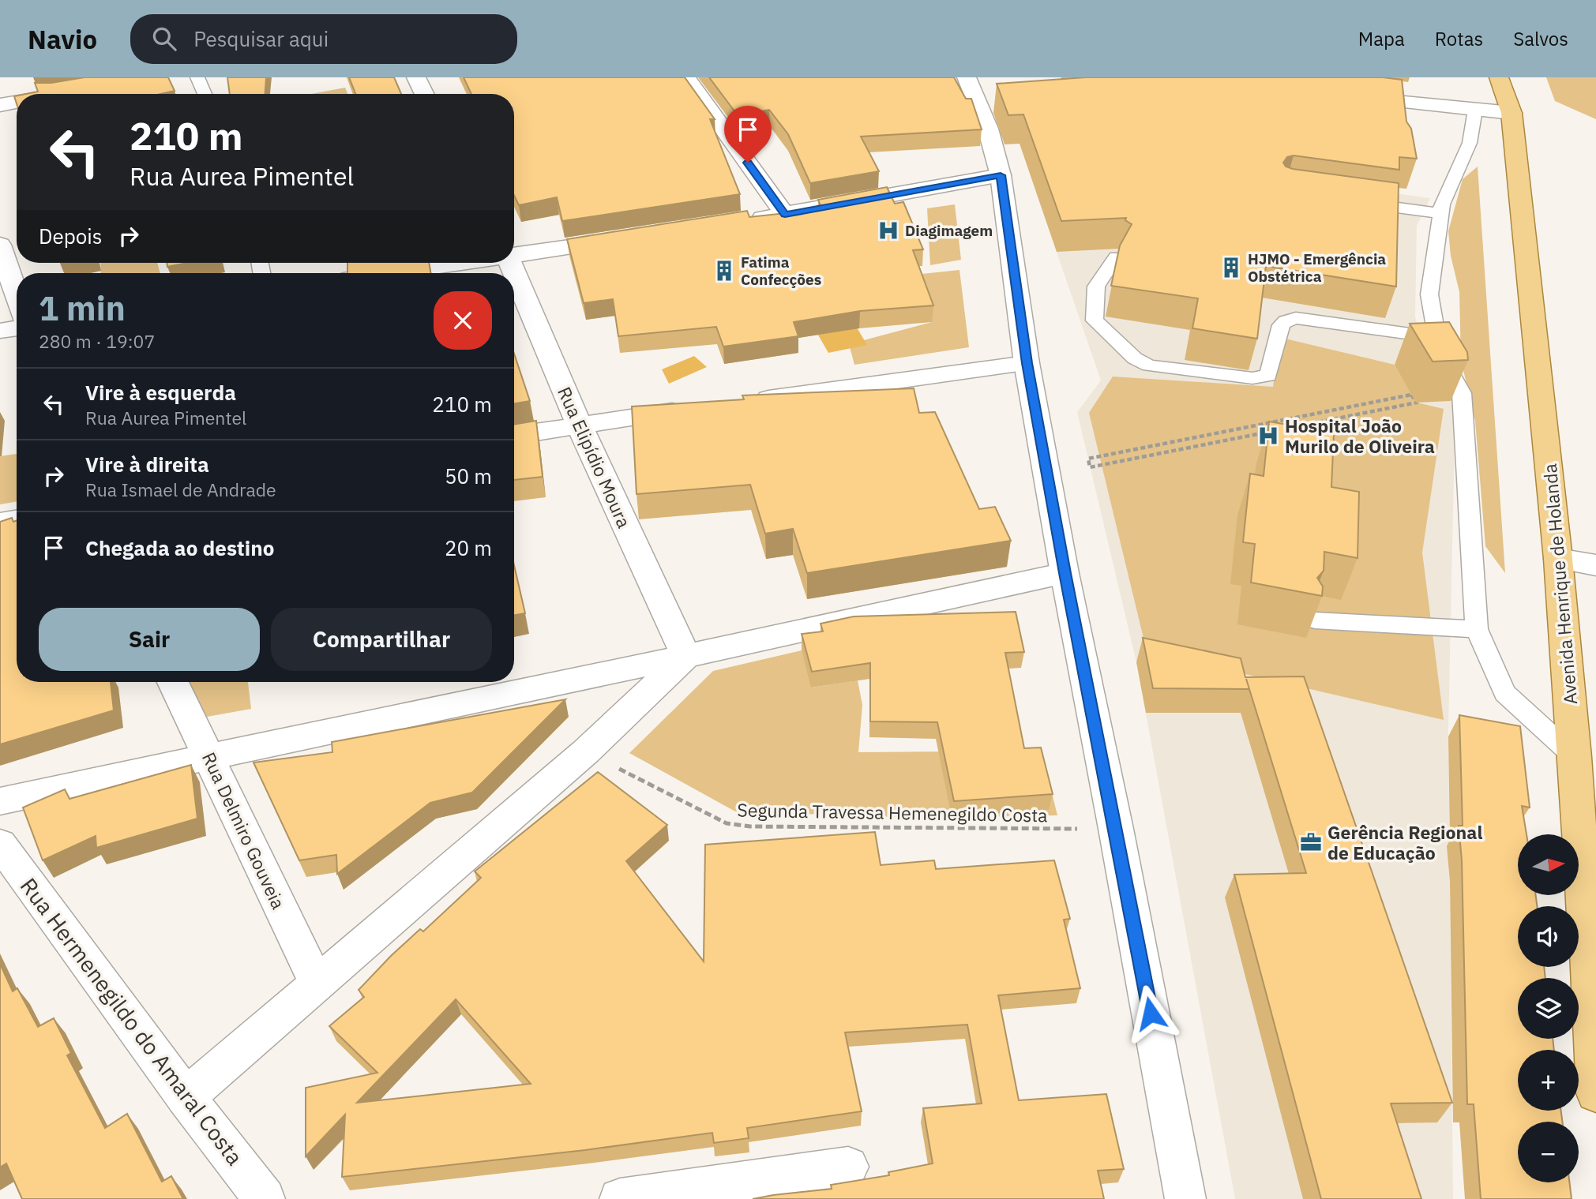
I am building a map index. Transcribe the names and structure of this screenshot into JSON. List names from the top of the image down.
{
  "streets": {
    "main road": ["Avenida Henrique de Holanda"],
    "street": ["Rua Elipídio Moura", "Rua Delmiro Gouveia", "Rua Hermenegildo do Amaral Costa"],
    "path": ["Segunda Travessa Hemenegildo Costa"]
  },
  "places": {
    "hospital": ["Diagimagem", "Hospital João Murilo de Oliveira"],
    "building": ["HJMO - Emergência Obstétrica", "Fatima Confecções"],
    "office": ["Gerência Regional de Educação"]
  },
  "north": "right",
  "page": {
    "header": "Navio",
    "search": "Pesquisar aqui",
    "nav": ["Mapa", "Rotas", "Salvos"],
    "turn": ["210 m", "Rua Aurea Pimentel"],
    "then": "Depois",
    "heading": ["1 min", "280 m · 19:07"],
    "list": [
      {
        "name": "Vire à esquerda",
        "note": "Rua Aurea Pimentel",
        "value": "210 m"
      },
      {
        "name": "Vire à direita",
        "note": "Rua Ismael de Andrade",
        "value": "50 m"
      },
      {
        "name": "Chegada ao destino",
        "value": "20 m"
      }
    ],
    "buttons": ["Sair", "Compartilhar"],
    "map_buttons": ["+", "−"]
  }
}
